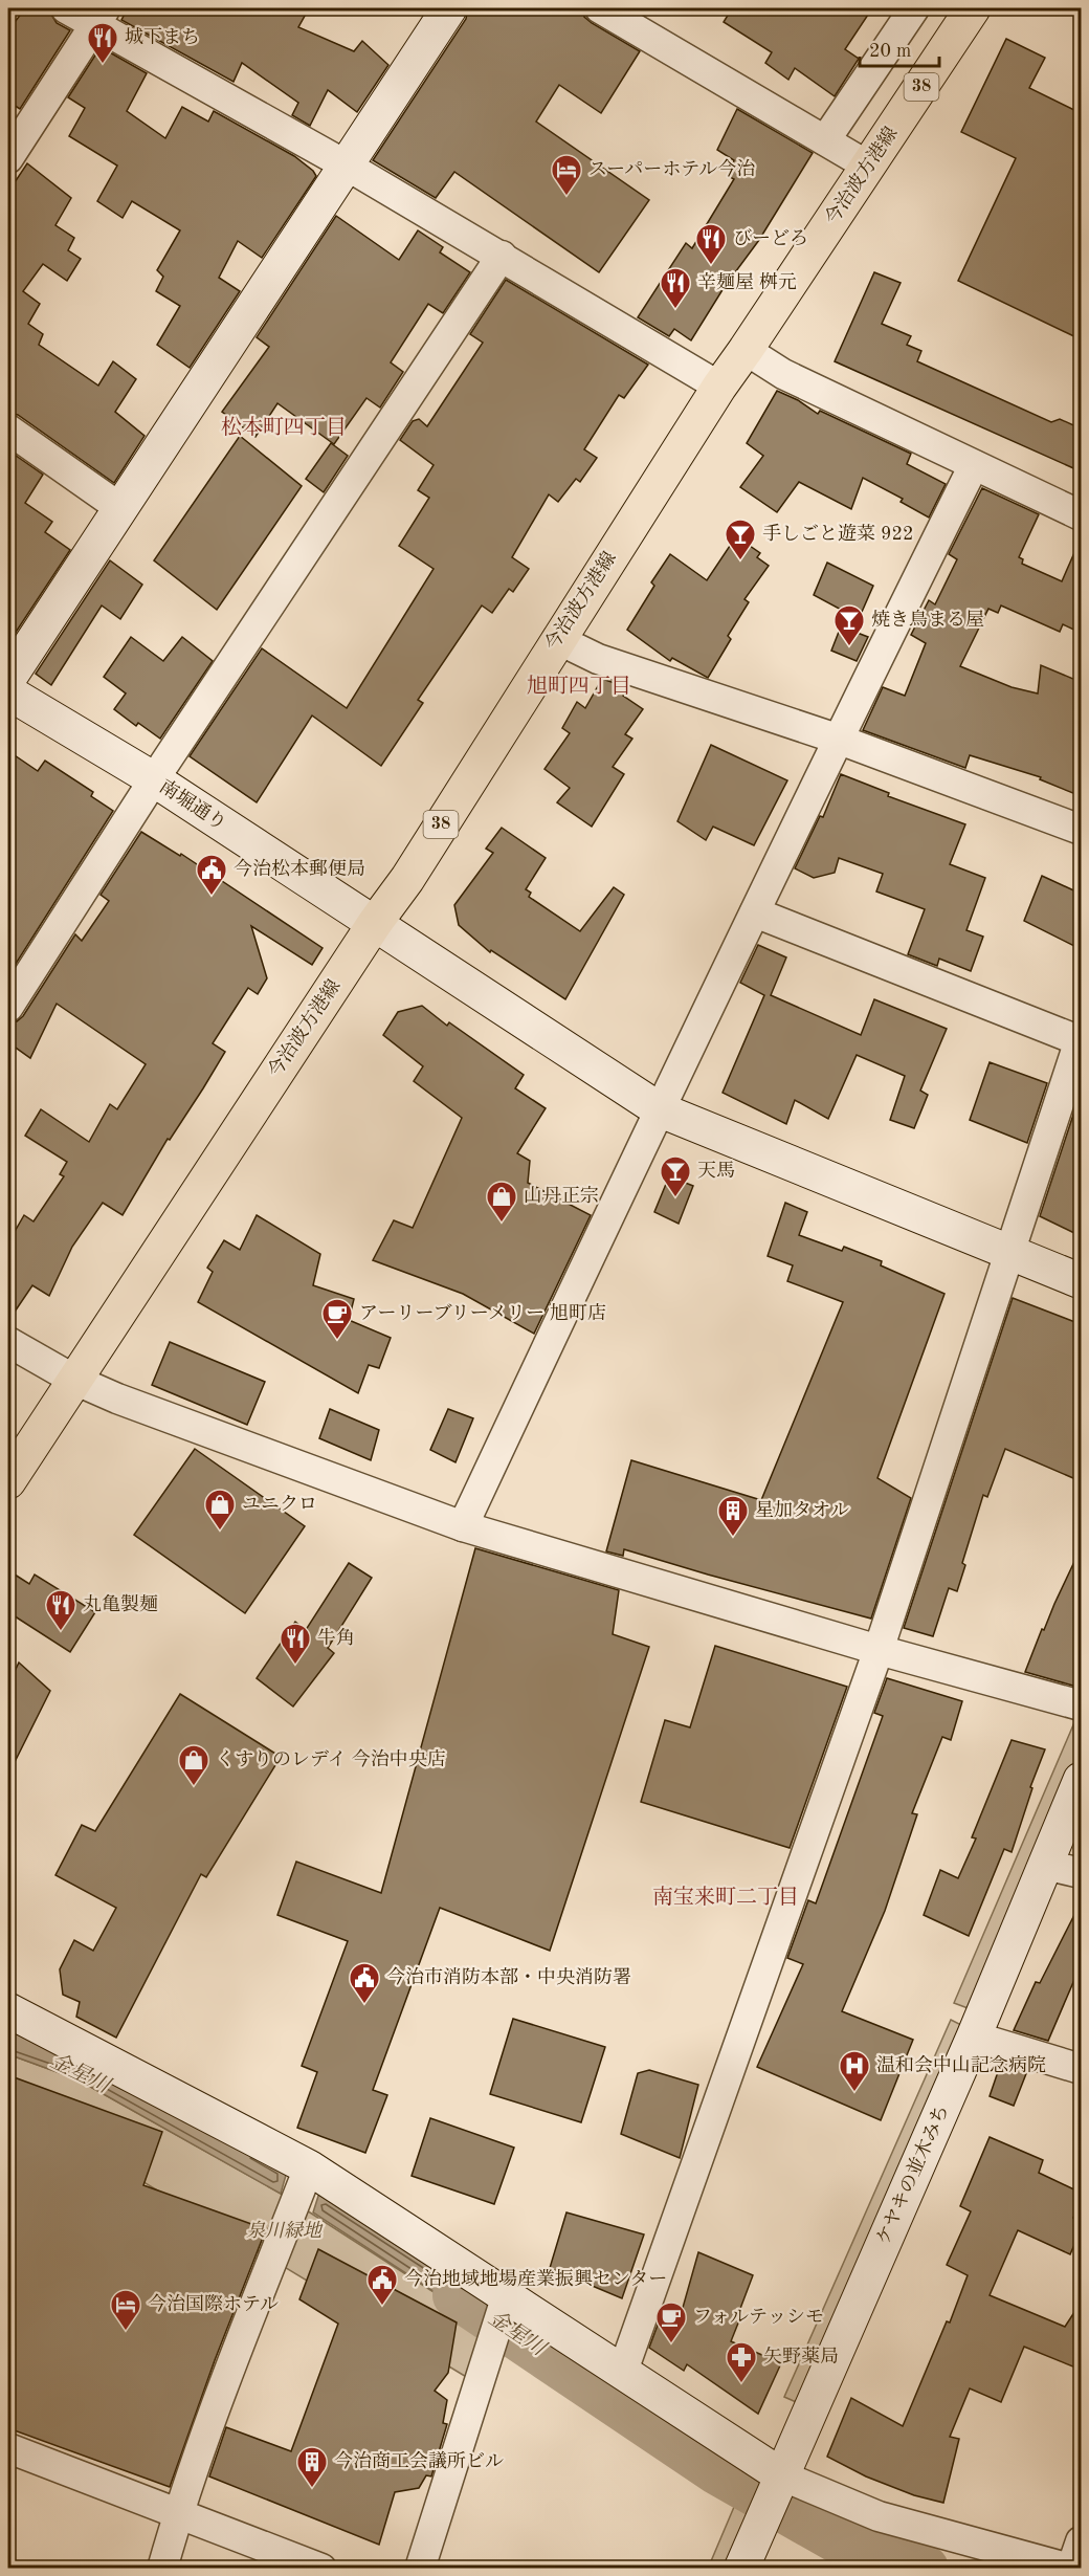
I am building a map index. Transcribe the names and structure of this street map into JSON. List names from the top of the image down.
{
  "streets": {
    "main road": ["38", "今治波方港線"],
    "street": ["南堀通り", "ケヤキの並木みち"]
  },
  "crossings": [
    ["今治波方港線", "南堀通り"]
  ],
  "districts": ["松本町四丁目", "旭町四丁目", "南宝来町二丁目"],
  "water": ["金星川"],
  "parks": ["泉川緑地"],
  "places": {
    "restaurant": [
      "城下まち",
      "びーどろ",
      "辛麺屋 桝元",
      "丸亀製麺",
      "牛角"
    ],
    "hotel": ["スーパーホテル今治", "今治国際ホテル"],
    "bar": ["手しごと遊菜 922", "焼き鳥まる屋", "天馬"],
    "public building": ["今治松本郵便局", "今治市消防本部・中央消防署", "今治地域地場産業振興センター"],
    "shop": ["山丹正宗", "ユニクロ", "くすりのレデイ 今治中央店"],
    "cafe": ["アーリーブリーメリー 旭町店", "フォルテッシモ"],
    "building": ["星加タオル", "今治商工会議所ビル"],
    "hospital": ["温和会中山記念病院"],
    "pharmacy": ["矢野薬局"]
  },
  "scale_bar": "20 m"
}
